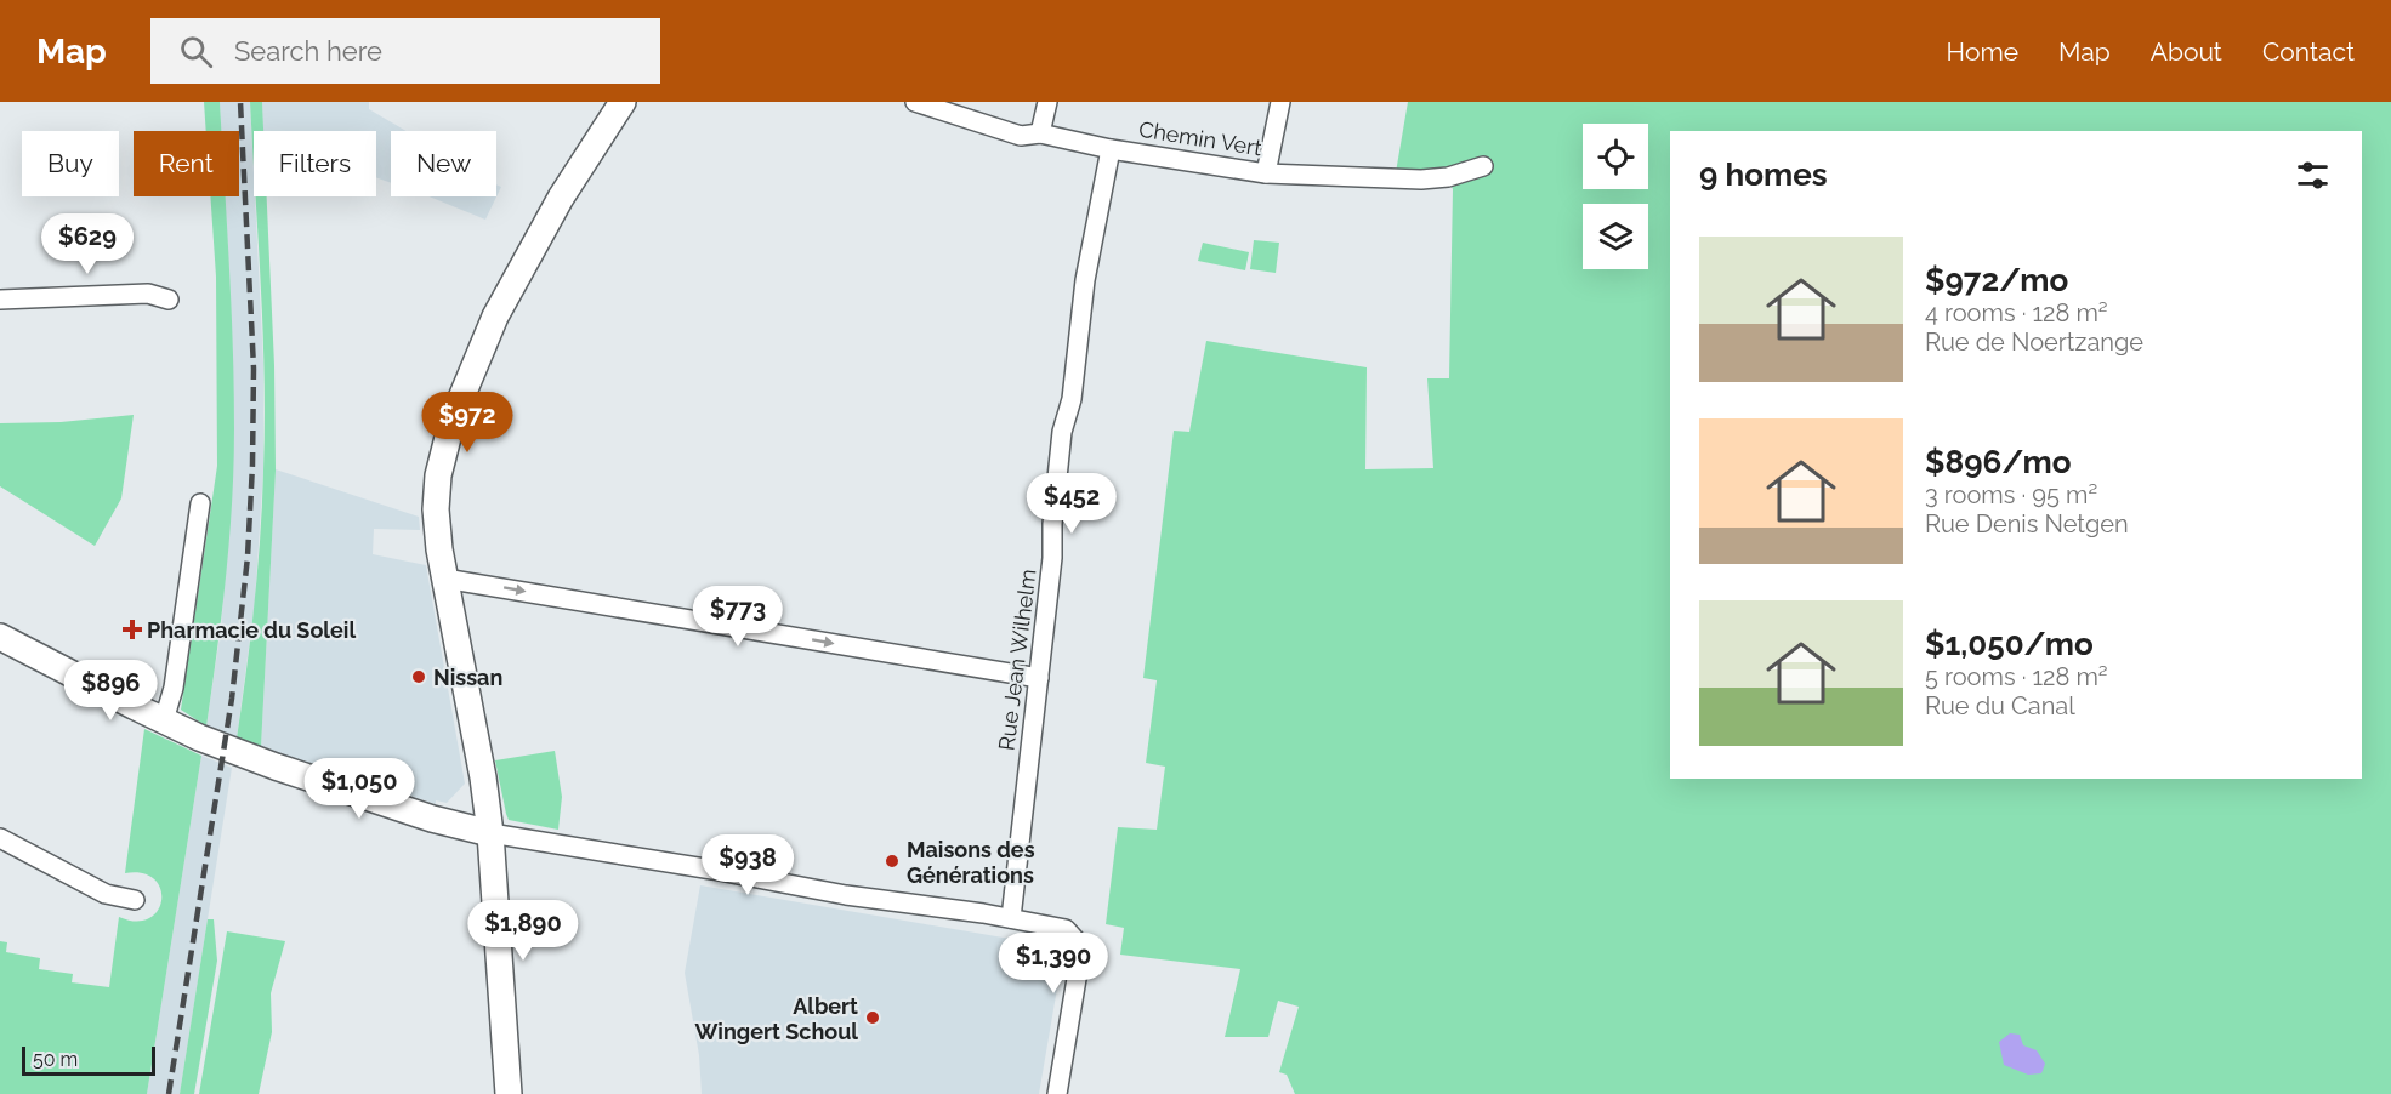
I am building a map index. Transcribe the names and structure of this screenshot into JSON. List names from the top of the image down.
{
  "streets": {
    "street": ["Chemin Vert", "Rue Jean Wilhelm"]
  },
  "crossings": [
    ["Chemin Vert", "Rue Jean Wilhelm"]
  ],
  "places": {
    "health": ["Pharmacie du Soleil"],
    "other": ["Nissan", "Maisons des Générations", "Albert Wingert Schoul"]
  },
  "scale_bar": "50 m",
  "page": {
    "header": "Map",
    "search": "Search here",
    "nav": [
      "Home",
      "Map",
      "About",
      "Contact"
    ],
    "chip": [
      "Buy",
      "Rent",
      "Filters",
      "New"
    ],
    "heading": "9 homes",
    "price": [
      "$629",
      "$972",
      "$452",
      "$773",
      "$896",
      "$1,050",
      "$938",
      "$1,890",
      "$1,390"
    ],
    "list": [
      {
        "name": "$972/mo",
        "note": "4 rooms · 128 m² · Rue de Noertzange"
      },
      {
        "name": "$896/mo",
        "note": "3 rooms · 95 m² · Rue Denis Netgen"
      },
      {
        "name": "$1,050/mo",
        "note": "5 rooms · 128 m² · Rue du Canal"
      }
    ],
    "scale": "50 m"
  }
}
